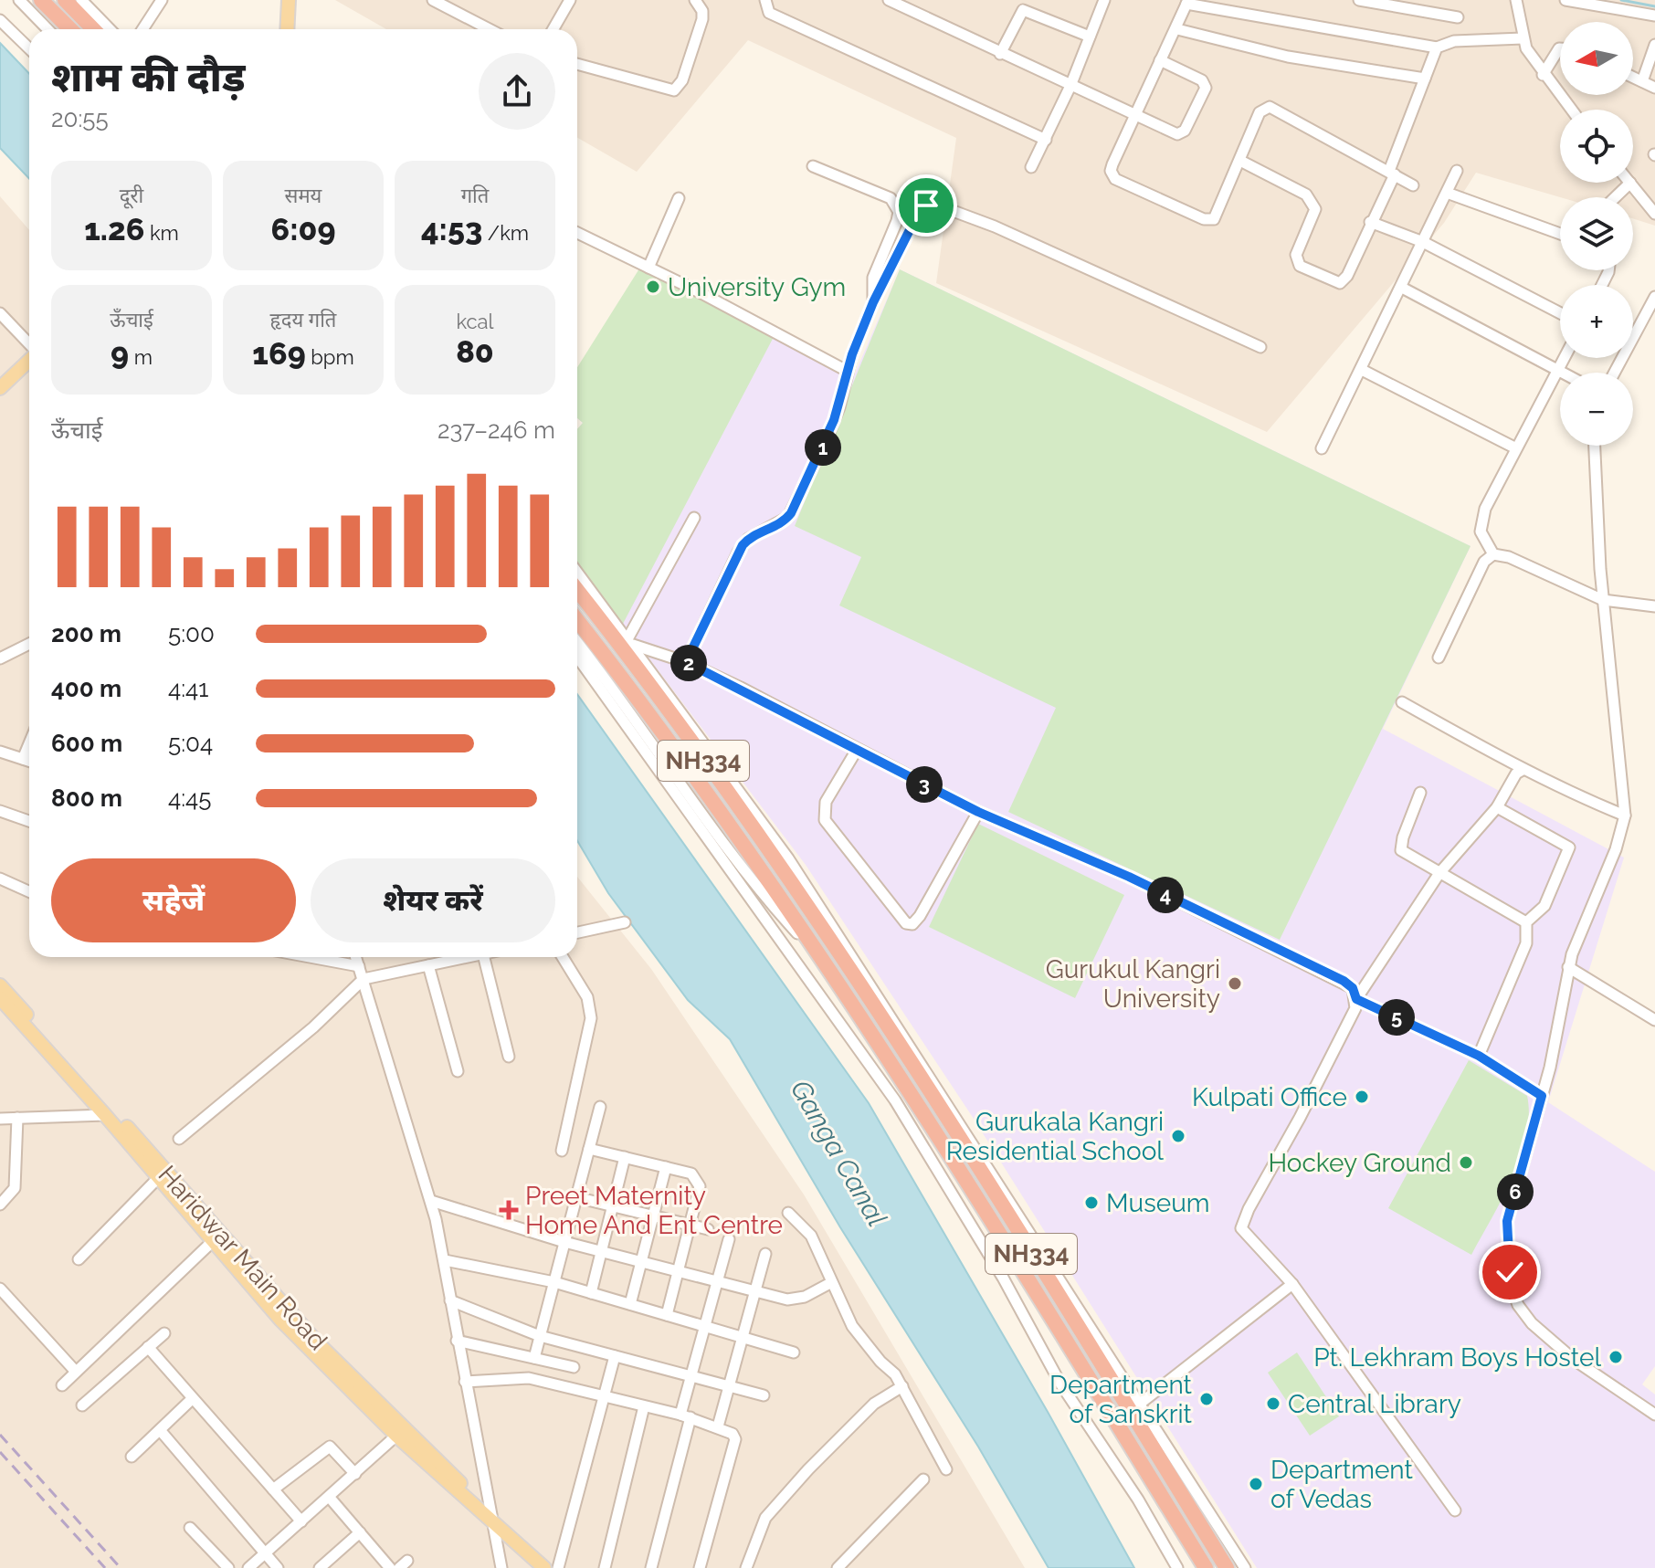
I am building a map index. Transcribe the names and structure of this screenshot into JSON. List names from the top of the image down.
{
  "streets": {
    "highway": ["NH334"],
    "main road": ["Haridwar Main Road"]
  },
  "water": ["Ganga Canal"],
  "places": {
    "other": [
      "University Gym",
      "Gurukul Kangri University",
      "Kulpati Office",
      "Gurukala Kangri Residential School",
      "Hockey Ground",
      "Museum",
      "Pt. Lekhram Boys Hostel",
      "Department of Sanskrit",
      "Central Library",
      "Department of Vedas"
    ],
    "health": ["Preet Maternity Home And Ent Centre"]
  },
  "north": "left",
  "page": {
    "map_buttons": ["+", "−"],
    "heading": ["शाम की दौड़", "20:55"],
    "stats": [
      ["दूरी", "1.26 km"],
      ["समय", "6:09"],
      ["गति", "4:53 /km"],
      ["ऊँचाई", "9 m"],
      ["हृदय गति", "169 bpm"],
      ["kcal", "80"]
    ],
    "chart": ["ऊँचाई", "237–246 m"],
    "pins": [
      "1",
      "2",
      "3",
      "4",
      "5",
      "6"
    ],
    "list": [
      {
        "name": "200 m",
        "note": "5:00"
      },
      {
        "name": "400 m",
        "note": "4:41"
      },
      {
        "name": "600 m",
        "note": "5:04"
      },
      {
        "name": "800 m",
        "note": "4:45"
      }
    ],
    "buttons": ["सहेजें", "शेयर करें"]
  }
}
